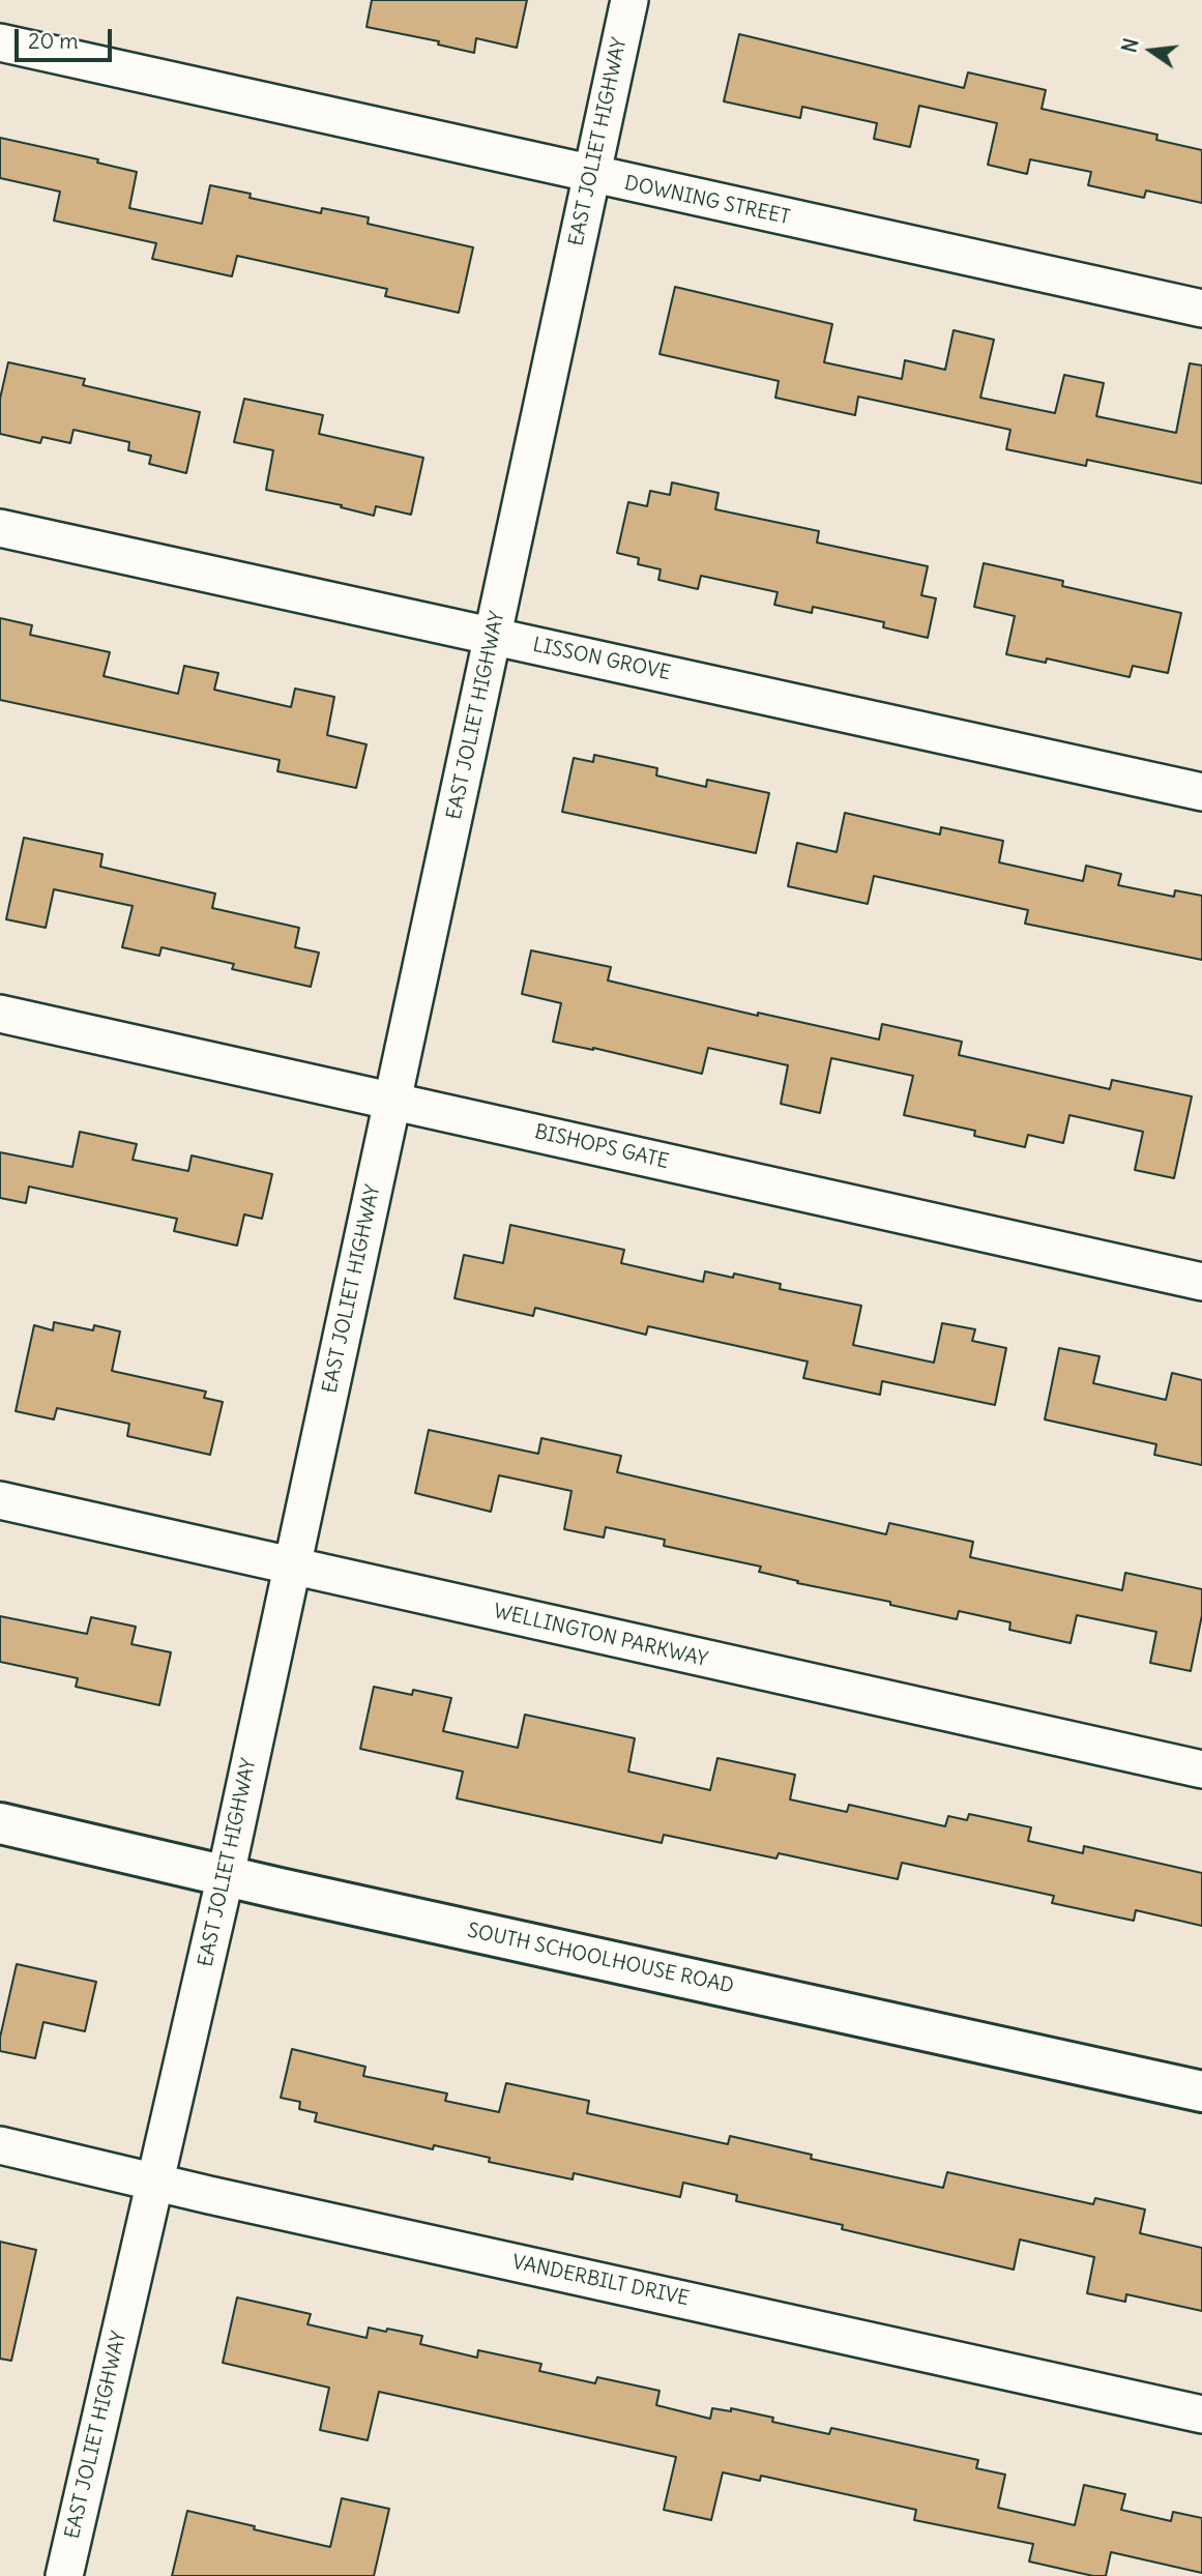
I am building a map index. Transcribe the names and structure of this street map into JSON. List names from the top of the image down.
{
  "streets": {
    "street": [
      "EAST JOLIET HIGHWAY",
      "DOWNING STREET",
      "LISSON GROVE",
      "BISHOPS GATE",
      "WELLINGTON PARKWAY",
      "SOUTH SCHOOLHOUSE ROAD",
      "VANDERBILT DRIVE"
    ]
  },
  "crossings": [
    ["EAST JOLIET HIGHWAY", "DOWNING STREET"],
    ["EAST JOLIET HIGHWAY", "LISSON GROVE"],
    ["EAST JOLIET HIGHWAY", "BISHOPS GATE"],
    ["EAST JOLIET HIGHWAY", "WELLINGTON PARKWAY"],
    ["EAST JOLIET HIGHWAY", "SOUTH SCHOOLHOUSE ROAD"],
    ["EAST JOLIET HIGHWAY", "VANDERBILT DRIVE"]
  ],
  "scale_bar": "20 m",
  "north": "left"
}
